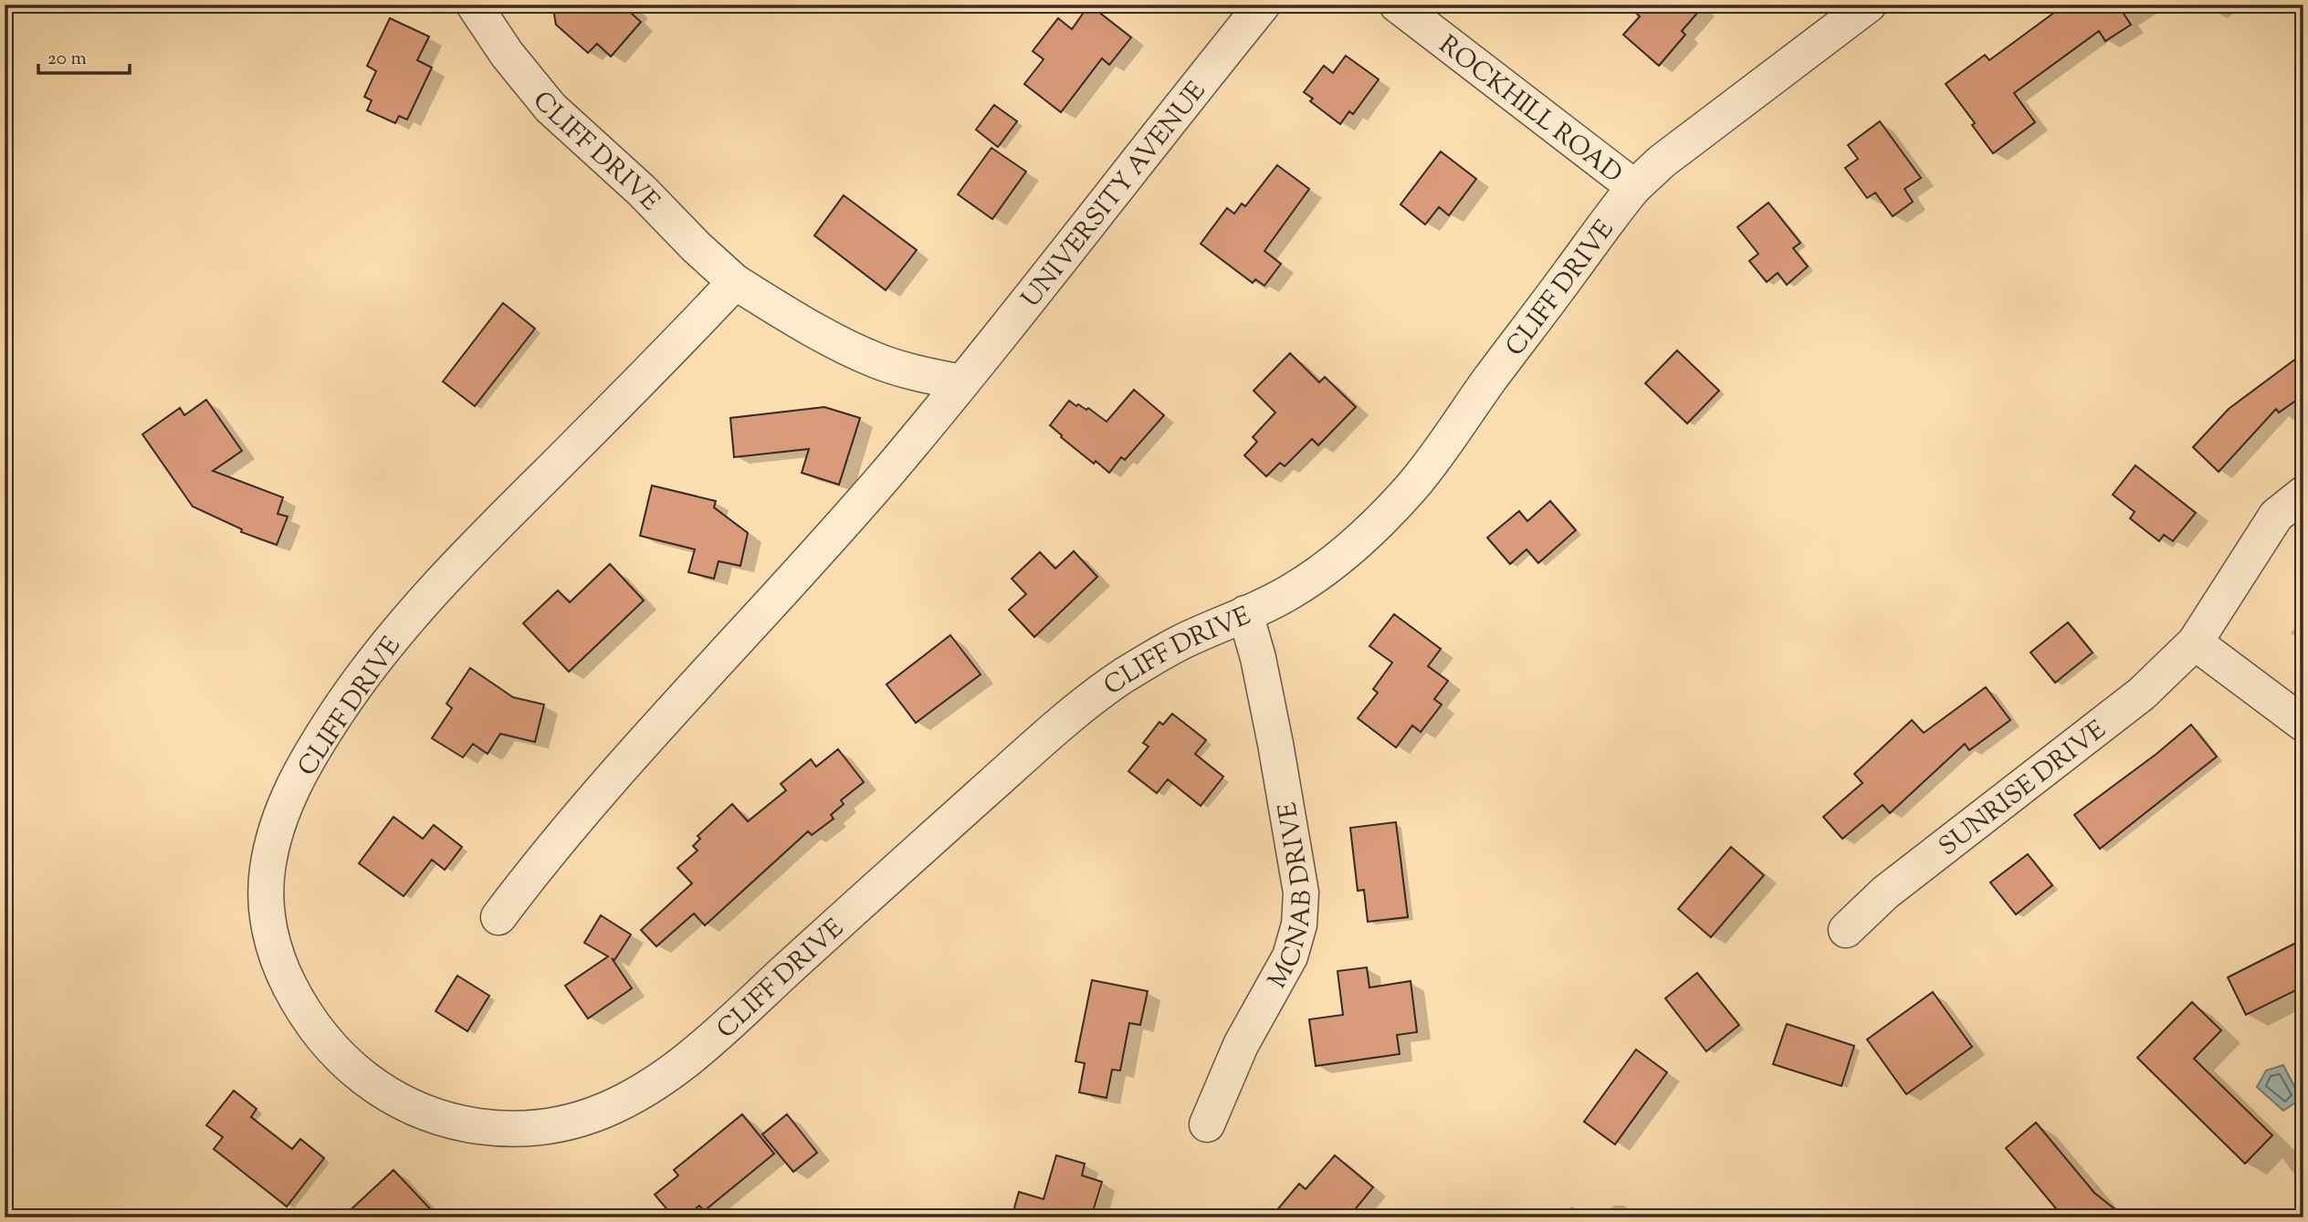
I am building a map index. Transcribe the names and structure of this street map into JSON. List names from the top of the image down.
{
  "streets": {
    "street": [
      "ROCKHILL ROAD",
      "CLIFF DRIVE",
      "UNIVERSITY AVENUE",
      "SUNRISE DRIVE",
      "MCNAB DRIVE"
    ]
  },
  "crossings": [
    ["ROCKHILL ROAD", "CLIFF DRIVE"],
    ["CLIFF DRIVE", "UNIVERSITY AVENUE"],
    ["CLIFF DRIVE", "MCNAB DRIVE"]
  ],
  "scale_bar": "20 m"
}
